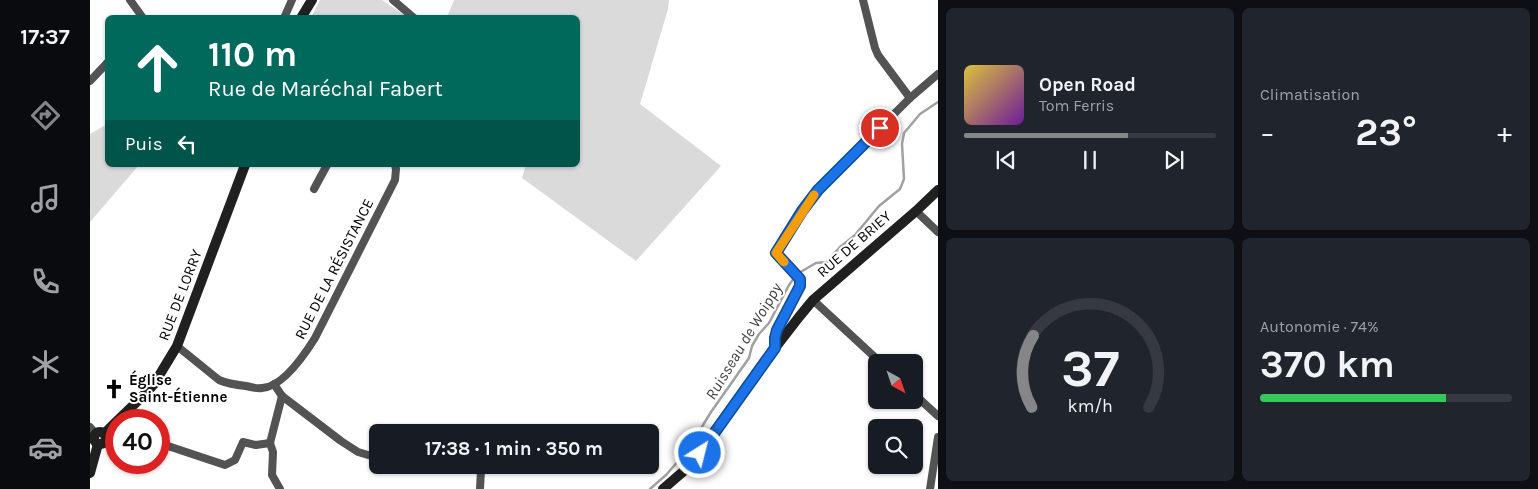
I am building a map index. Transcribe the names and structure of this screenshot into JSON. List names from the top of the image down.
{
  "streets": {
    "street": ["RUE DE BRIEY", "RUE DE LA RÉSISTANCE", "RUE DE LORRY"]
  },
  "water": ["Ruisseau de Woippy"],
  "places": {
    "church": ["Église Saint-Étienne"]
  },
  "north": "bottom right",
  "page": {
    "tabs": "17:37",
    "tile": [
      "Climatisation",
      ["Autonomie · 74%", "370 km"]
    ],
    "turn": ["110 m", "Rue de Maréchal Fabert"],
    "song": ["Open Road", "Tom Ferris"],
    "heat": ["−", "23°", "+"],
    "then": "Puis",
    "limit": "40",
    "trip": "17:38 · 1 min · 350 m",
    "gauge": ["37", "km/h"]
  }
}
